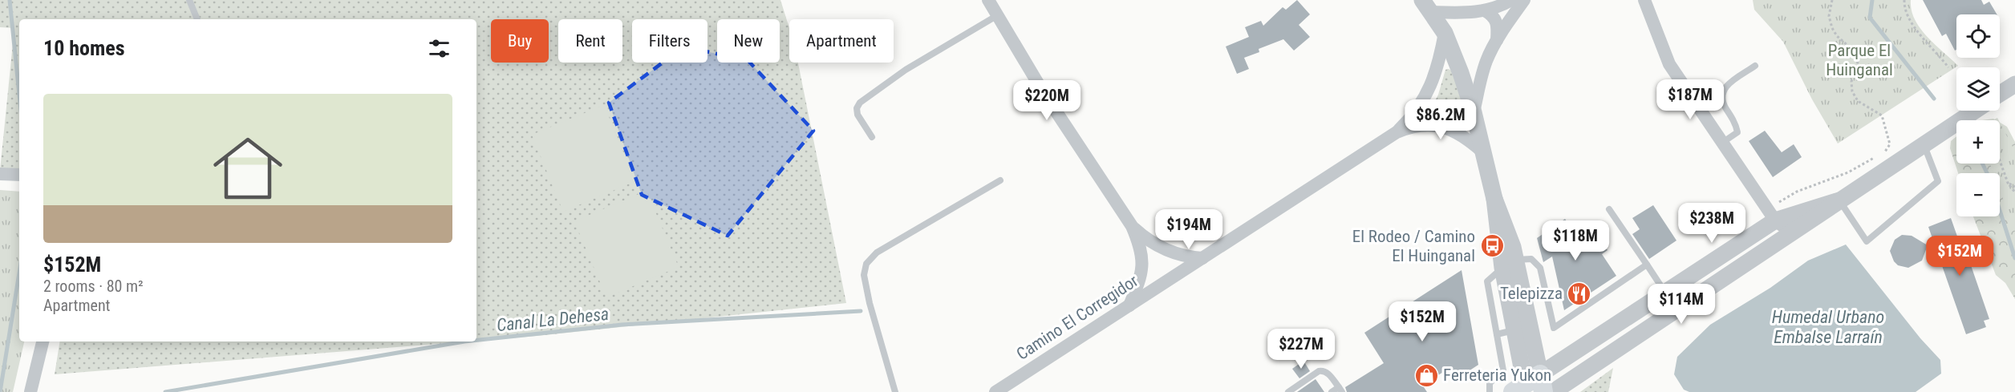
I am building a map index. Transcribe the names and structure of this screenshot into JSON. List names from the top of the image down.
{
  "streets": {
    "street": ["Camino El Corregidor"]
  },
  "water": ["Humedal Urbano Embalse Larraín", "Canal La Dehesa"],
  "parks": ["Parque El Huinganal"],
  "places": {
    "bus stop": ["El Rodeo / Camino El Huinganal"],
    "restaurant": ["Telepizza"],
    "shop": ["Ferreteria Yukon"]
  },
  "page": {
    "map_buttons": ["+", "−"],
    "chip": [
      "Buy",
      "Rent",
      "Filters",
      "New",
      "Apartment"
    ],
    "heading": "10 homes",
    "list": [
      {
        "name": "$152M",
        "note": "2 rooms · 80 m² · Apartment"
      }
    ],
    "price": [
      "$187M",
      "$220M",
      "$86.2M",
      "$238M",
      "$194M",
      "$118M",
      "$152M",
      "$114M",
      "$152M",
      "$227M"
    ]
  }
}
